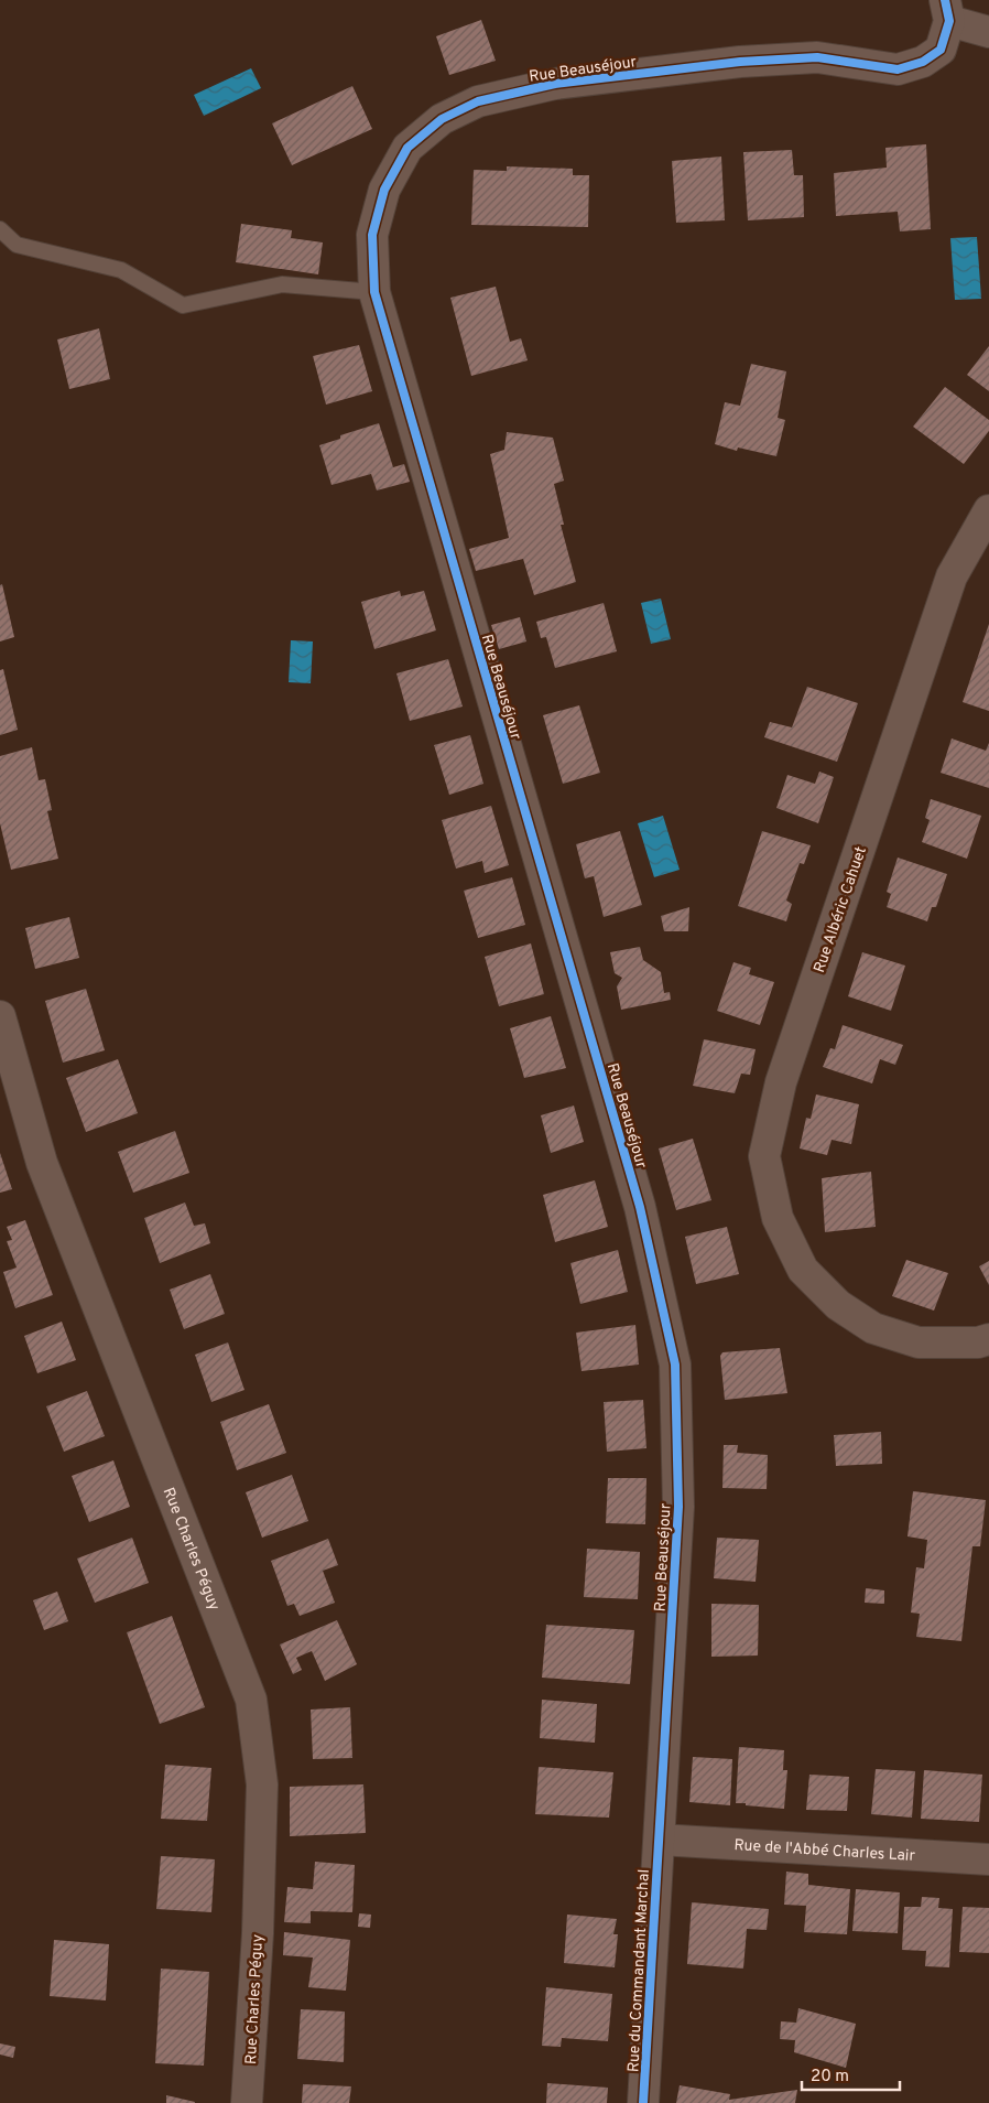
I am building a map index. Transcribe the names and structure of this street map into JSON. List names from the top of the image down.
{
  "streets": {
    "street": [
      "Rue Beauséjour",
      "Rue Albéric Cahuet",
      "Rue Charles Péguy",
      "Rue de l'Abbé Charles Lair",
      "Rue du Commandant Marchal"
    ]
  },
  "crossings": [
    ["Rue Beauséjour", "Rue de l'Abbé Charles Lair"],
    ["Rue Beauséjour", "Rue du Commandant Marchal"],
    ["Rue de l'Abbé Charles Lair", "Rue du Commandant Marchal"]
  ],
  "scale_bar": "20 m"
}
